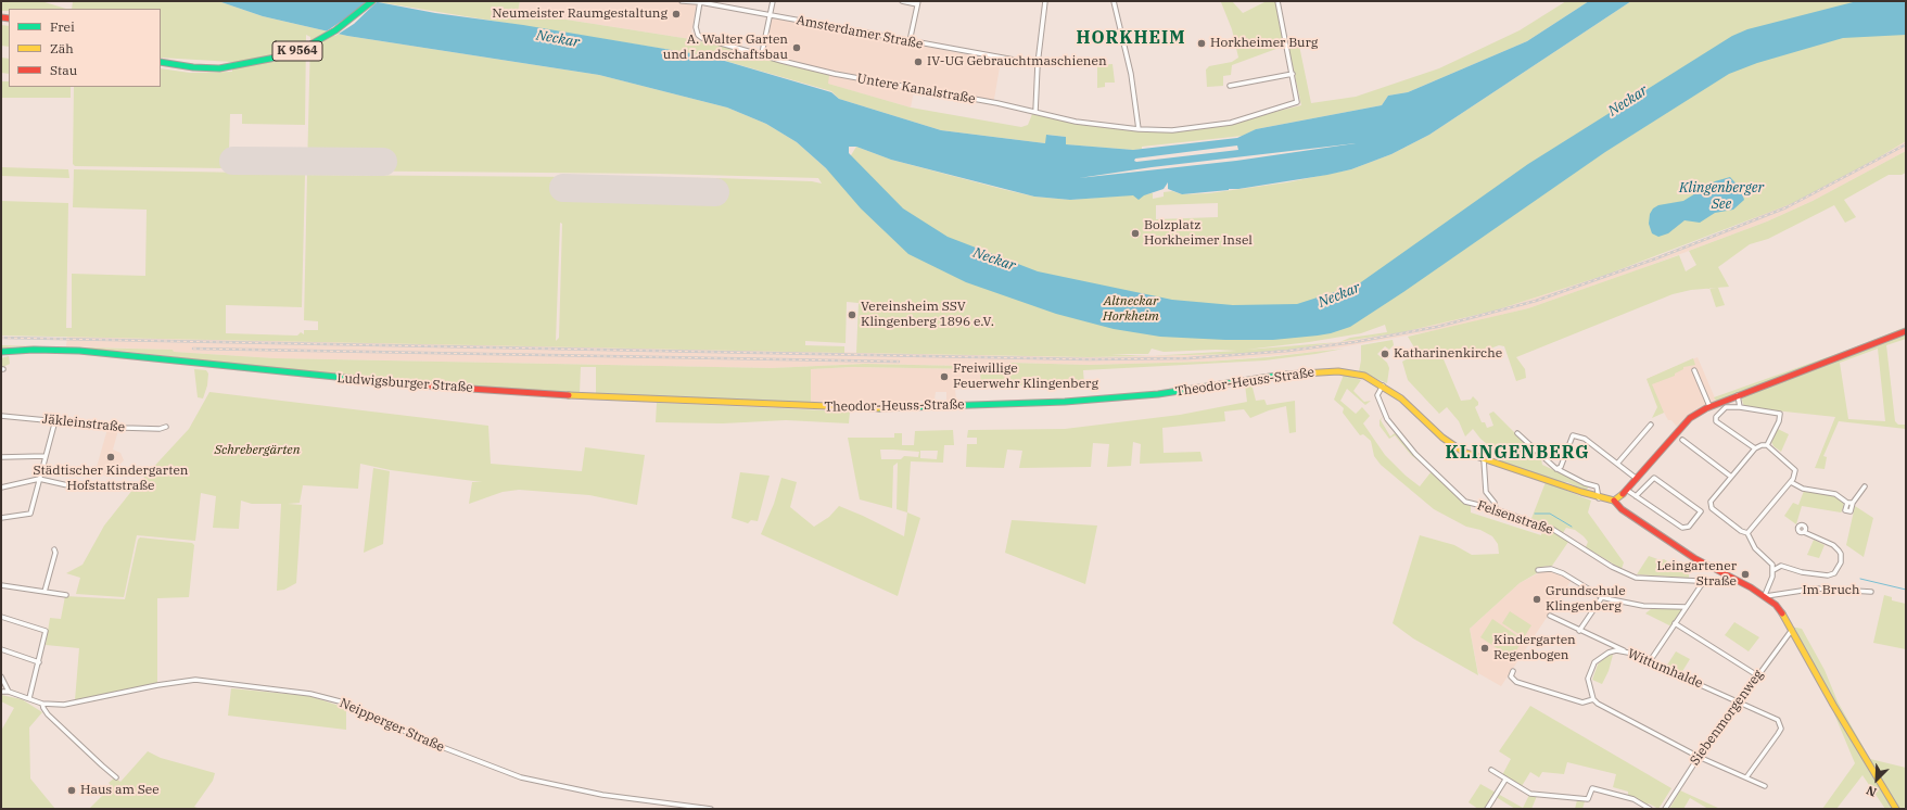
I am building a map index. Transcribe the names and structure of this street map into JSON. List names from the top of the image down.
{
  "streets": {
    "main road": ["K 9564", "Theodor-Heuss-Straße", "Ludwigsburger Straße"],
    "street": [
      "Amsterdamer Straße",
      "Untere Kanalstraße",
      "Jäkleinstraße",
      "Felsenstraße",
      "Im Bruch",
      "Wittumhalde",
      "Siebenmorgenweg",
      "Neipperger Straße"
    ]
  },
  "crossings": [
    ["Amsterdamer Straße", "Untere Kanalstraße"],
    ["Theodor-Heuss-Straße", "Ludwigsburger Straße"],
    ["Theodor-Heuss-Straße", "Felsenstraße"],
    ["Wittumhalde", "Siebenmorgenweg"]
  ],
  "districts": ["HORKHEIM", "KLINGENBERG"],
  "water": ["Neckar", "Klingenberger See"],
  "parks": ["Altneckar Horkheim", "Schrebergärten"],
  "places": [
    "Neumeister Raumgestaltung",
    "Horkheimer Burg",
    "A. Walter Garten und Landschaftsbau",
    "IV-UG Gebrauchtmaschienen",
    "Bolzplatz Horkheimer Insel",
    "Vereinsheim SSV Klingenberg 1896 e.V.",
    "Katharinenkirche",
    "Freiwillige Feuerwehr Klingenberg",
    "Städtischer Kindergarten Hofstattstraße",
    "Leingartener Straße",
    "Grundschule Klingenberg",
    "Kindergarten Regenbogen",
    "Haus am See"
  ],
  "legend": ["Frei", "Zäh", "Stau"],
  "north": "bottom left"
}
